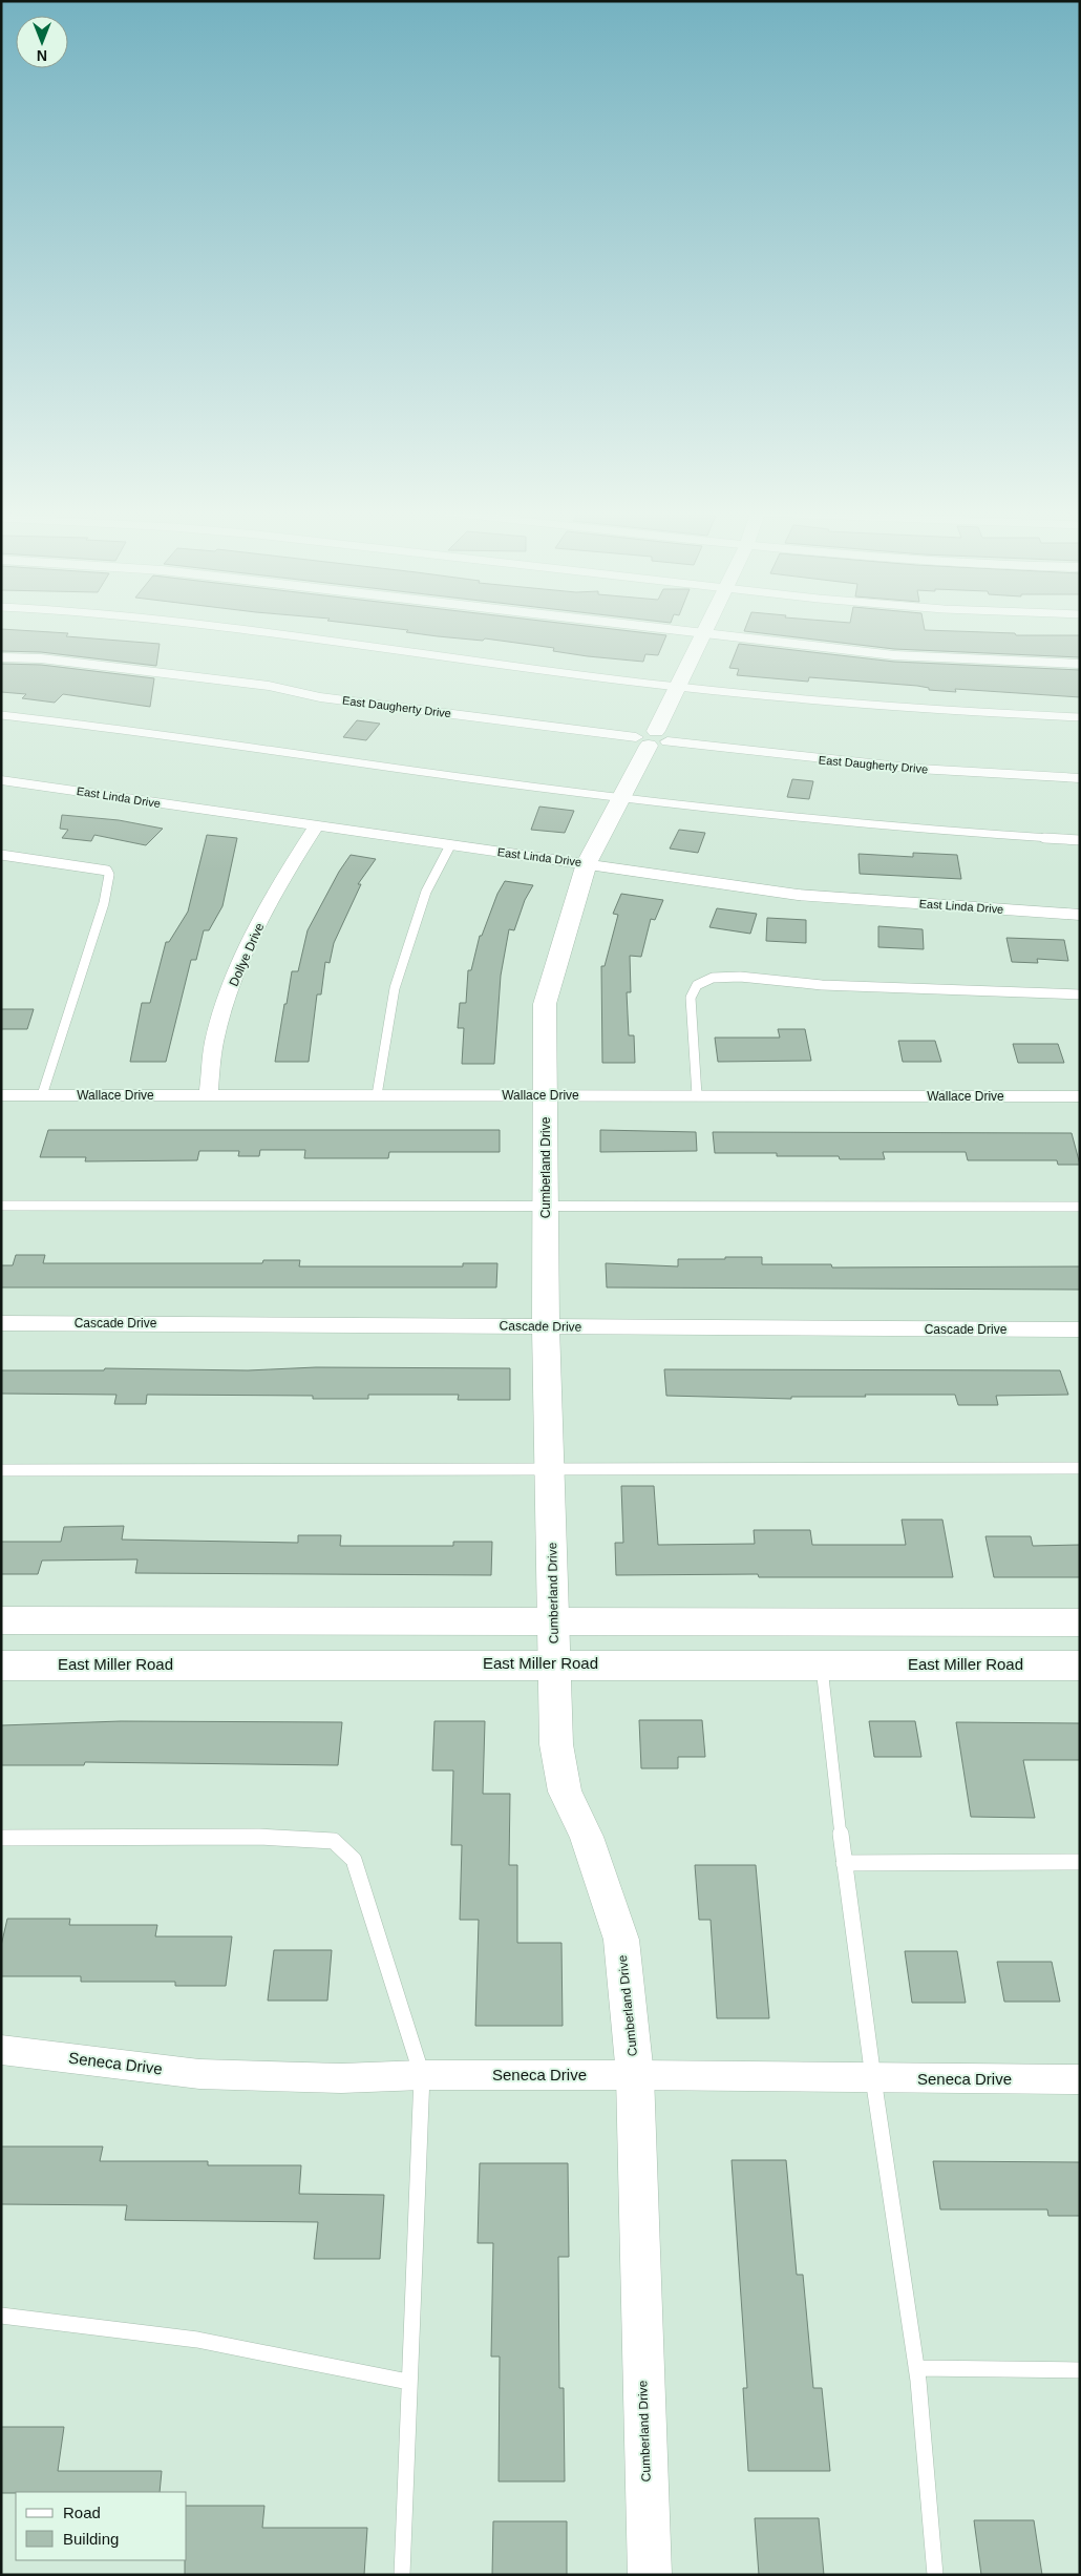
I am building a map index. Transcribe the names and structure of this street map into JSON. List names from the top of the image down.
{
  "streets": {
    "main road": ["East Miller Road"],
    "street": [
      "East Daugherty Drive",
      "East Linda Drive",
      "Dollye Drive",
      "Wallace Drive",
      "Cumberland Drive",
      "Cascade Drive",
      "Seneca Drive"
    ]
  },
  "crossings": [
    ["East Daugherty Drive", "Cumberland Drive"],
    ["East Linda Drive", "Dollye Drive"],
    ["East Linda Drive", "Cumberland Drive"],
    ["Dollye Drive", "Wallace Drive"],
    ["Wallace Drive", "Cumberland Drive"],
    ["Cumberland Drive", "Cascade Drive"],
    ["Cumberland Drive", "East Miller Road"],
    ["Cumberland Drive", "Seneca Drive"]
  ],
  "legend": ["Road", "Building"],
  "north": "bottom"
}
